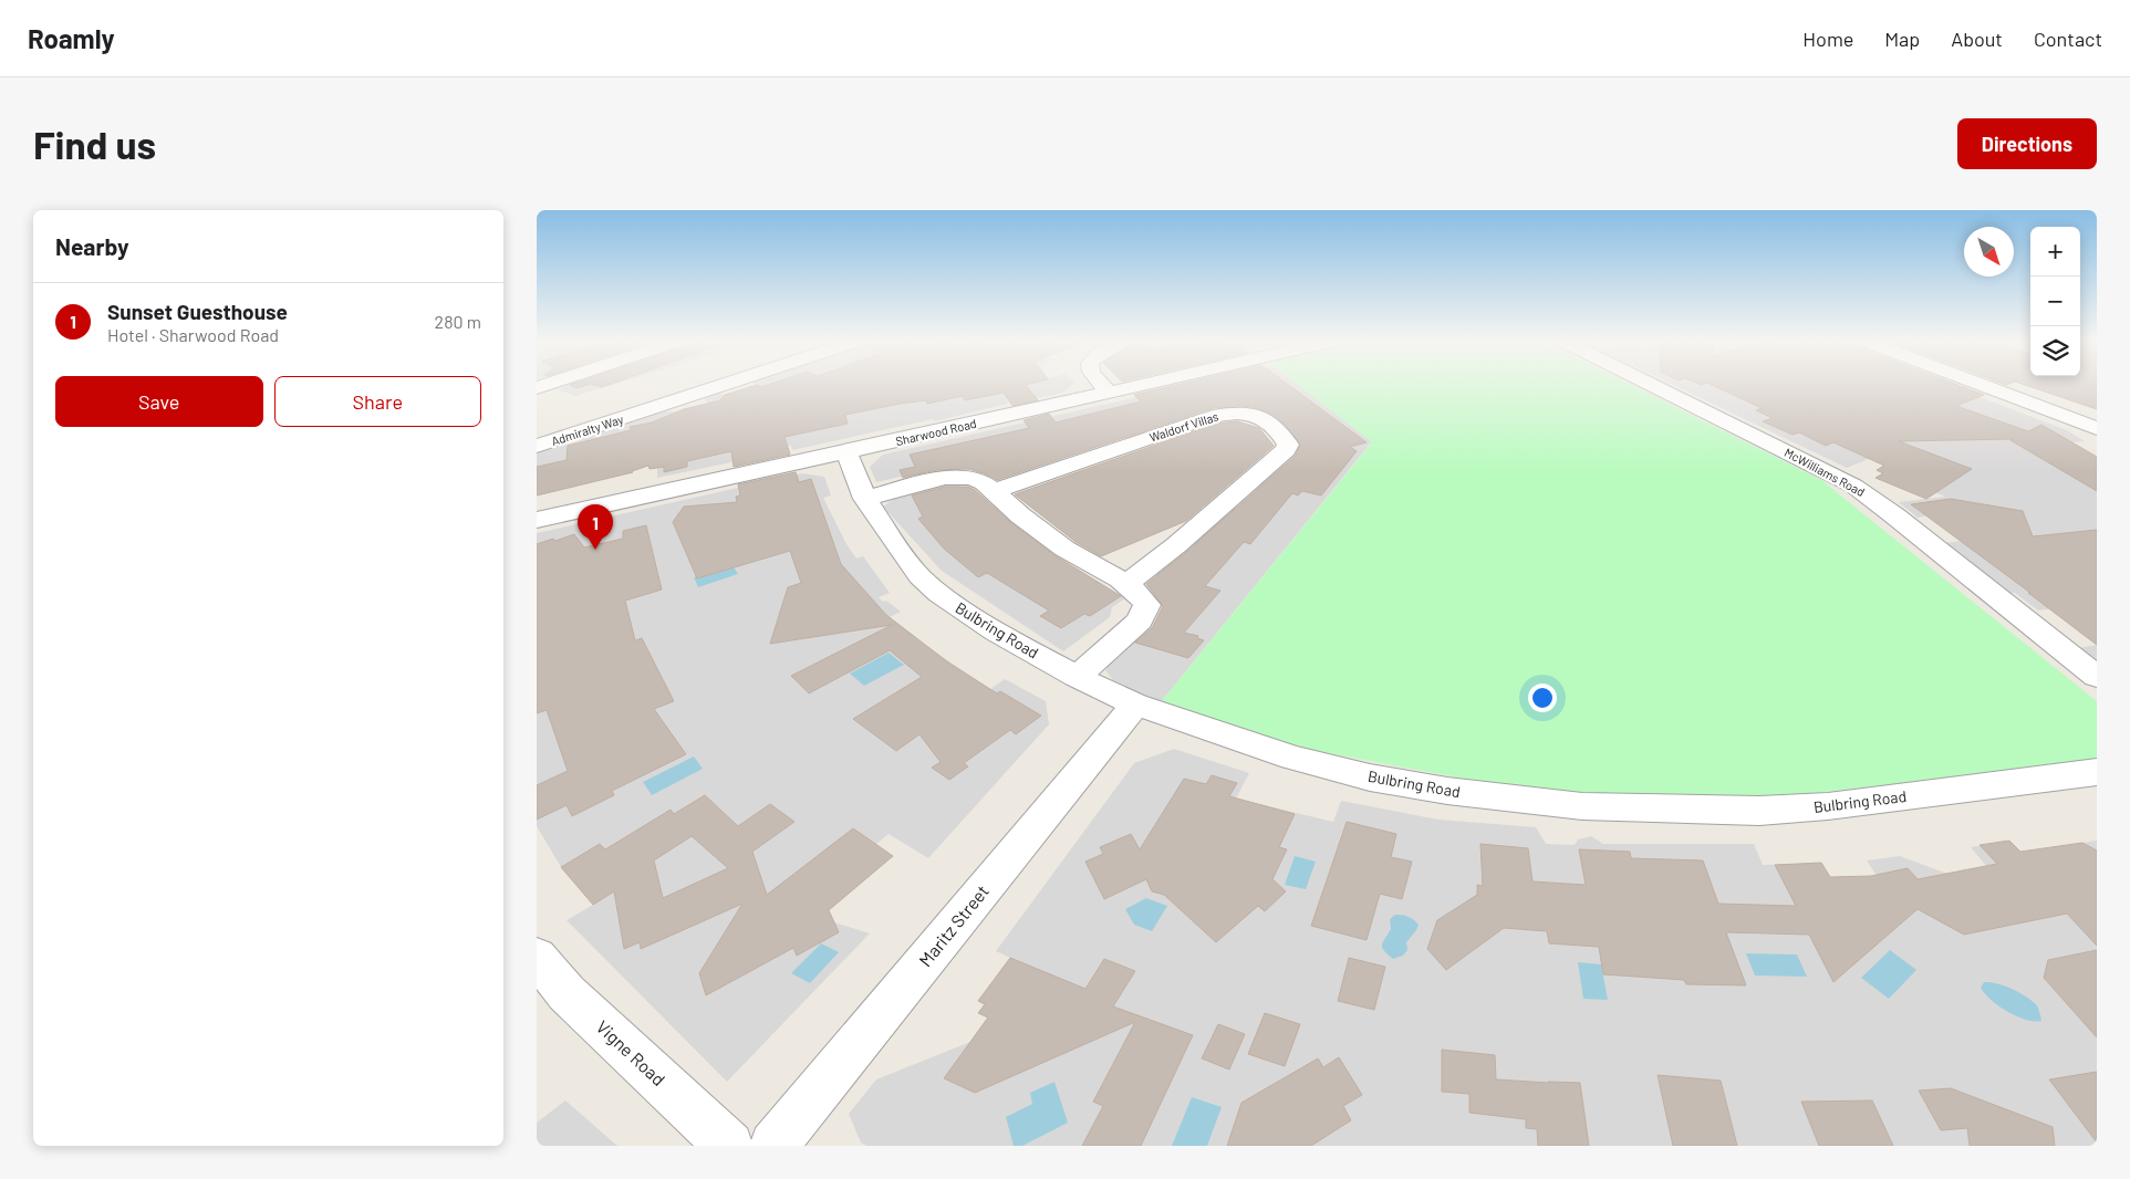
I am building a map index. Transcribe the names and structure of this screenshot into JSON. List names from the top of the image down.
{
  "streets": {
    "street": [
      "Waldorf Villas",
      "Admiralty Way",
      "Sharwood Road",
      "McWilliams Road",
      "Bulbring Road",
      "Maritz Street",
      "Vigne Road"
    ]
  },
  "crossings": [
    ["Sharwood Road", "Bulbring Road"],
    ["Bulbring Road", "Maritz Street"]
  ],
  "north": "bottom right",
  "page": {
    "header": "Roamly",
    "nav": [
      "Home",
      "Map",
      "About",
      "Contact"
    ],
    "buttons": [
      "Directions",
      ["Save", "Share"]
    ],
    "title": "Find us",
    "heading": "Nearby",
    "map_buttons": ["+", "−"],
    "list": [
      {
        "mark": "1",
        "name": "Sunset Guesthouse",
        "note": "Hotel · Sharwood Road",
        "value": "280 m"
      }
    ],
    "pins": "1"
  }
}
